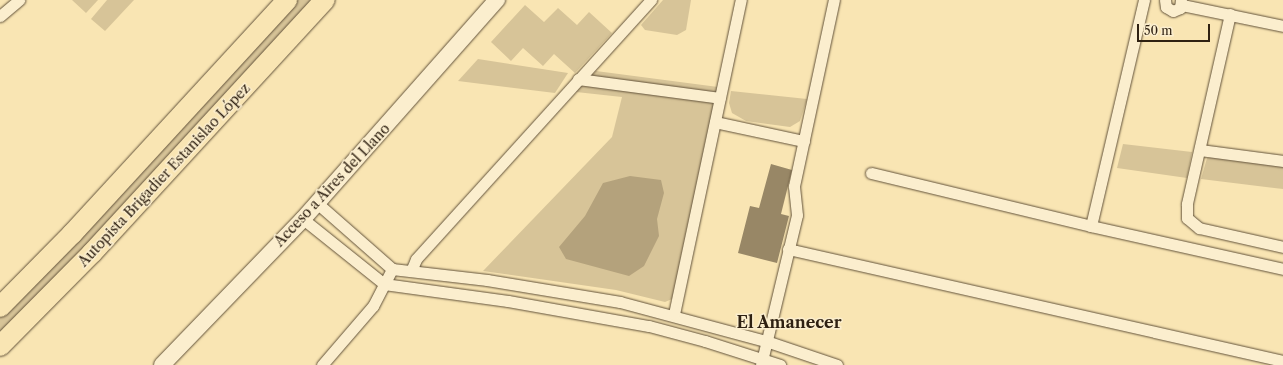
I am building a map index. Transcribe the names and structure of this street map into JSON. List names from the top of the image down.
{
  "streets": {
    "highway": ["Autopista Brigadier Estanislao López"],
    "street": ["Acceso a Aires del Llano"]
  },
  "districts": ["El Amanecer"],
  "scale_bar": "50 m"
}
